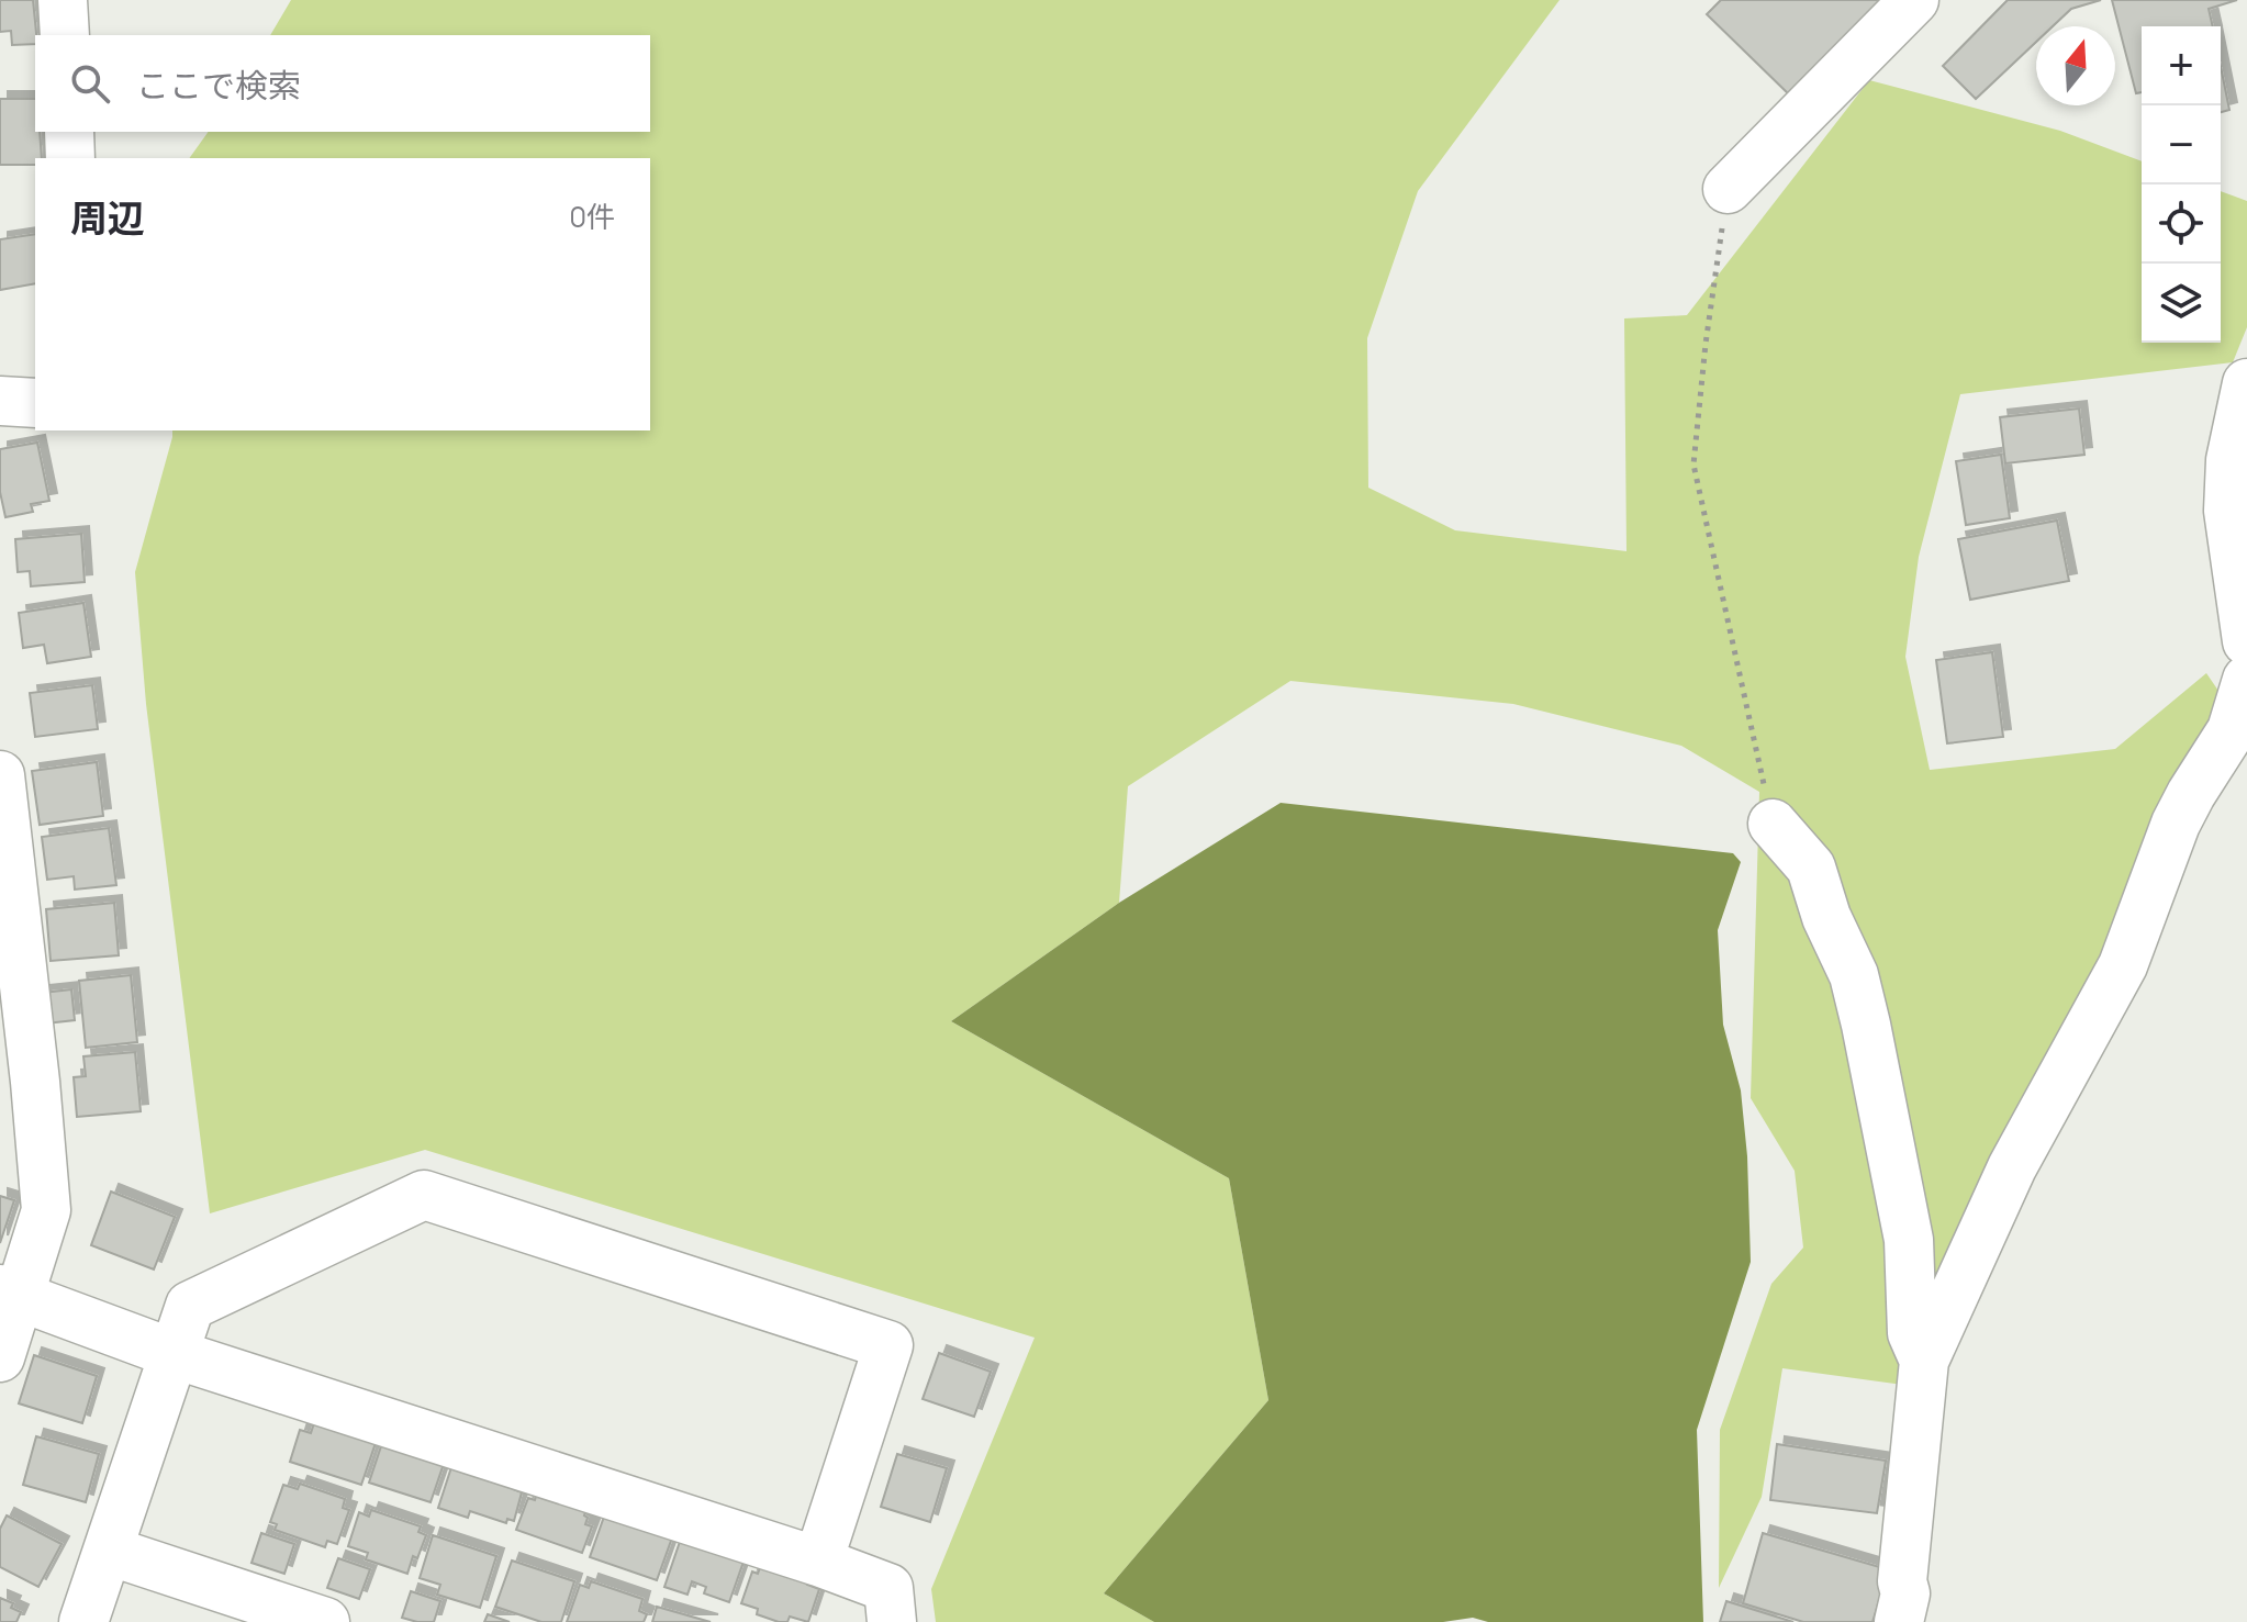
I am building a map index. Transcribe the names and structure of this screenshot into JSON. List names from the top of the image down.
{
  "north": "top",
  "page": {
    "map_buttons": ["+", "−"],
    "search": "ここで検索",
    "heading": ["周辺", "0件"]
  }
}
